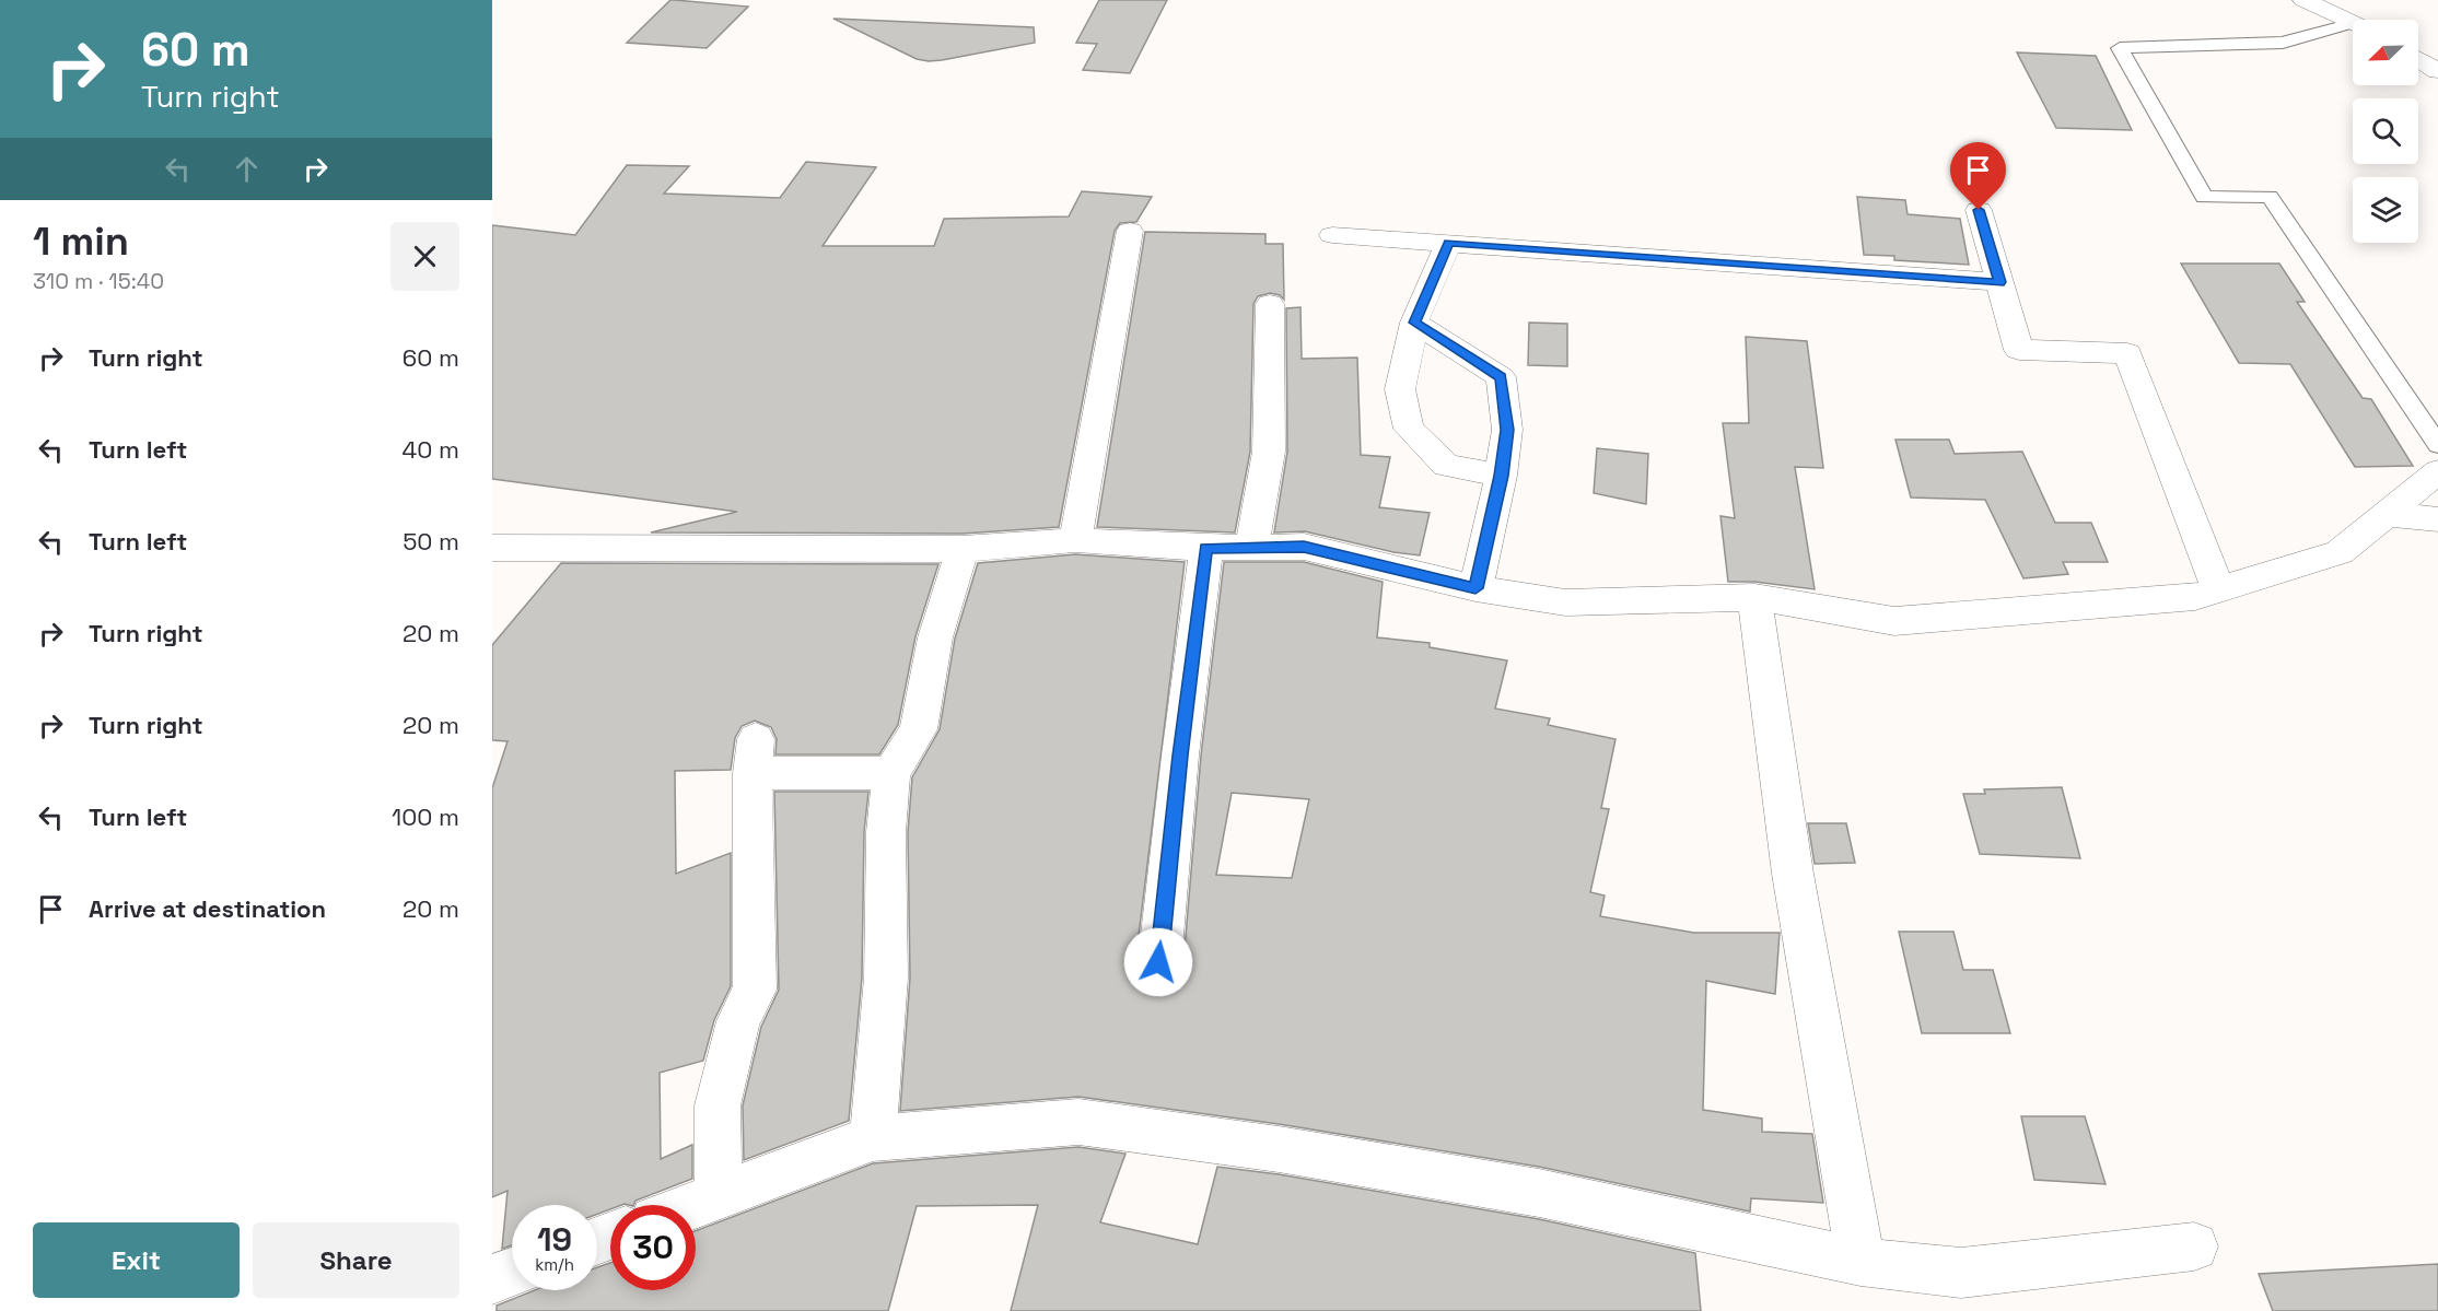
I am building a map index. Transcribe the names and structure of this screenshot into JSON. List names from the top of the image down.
{
  "north": "bottom left",
  "page": {
    "turn": ["60 m", "Turn right"],
    "heading": ["1 min", "310 m · 15:40"],
    "list": [
      {
        "name": "Turn right",
        "value": "60 m"
      },
      {
        "name": "Turn left",
        "value": "40 m"
      },
      {
        "name": "Turn left",
        "value": "50 m"
      },
      {
        "name": "Turn right",
        "value": "20 m"
      },
      {
        "name": "Turn right",
        "value": "20 m"
      },
      {
        "name": "Turn left",
        "value": "100 m"
      },
      {
        "name": "Arrive at destination",
        "value": "20 m"
      }
    ],
    "speed": "19 km/h",
    "limit": "30",
    "buttons": ["Exit", "Share"]
  }
}
